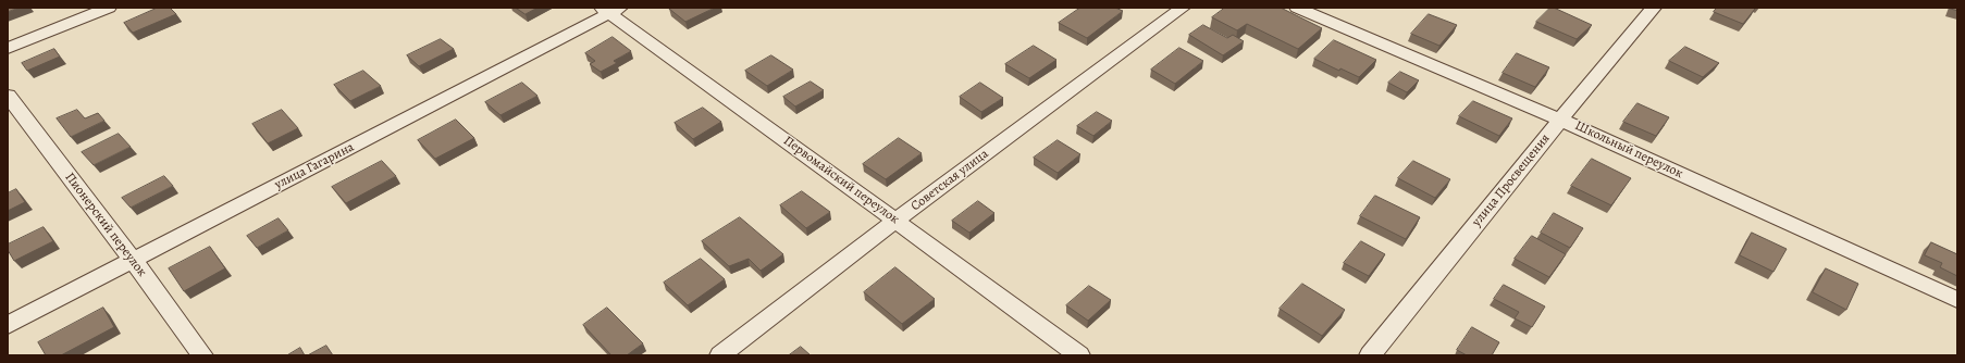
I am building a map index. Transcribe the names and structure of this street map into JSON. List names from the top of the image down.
{
  "streets": {
    "street": [
      "Школьный переулок",
      "улица Гагарина",
      "Первомайский переулок",
      "Советская улица",
      "улица Просвещения",
      "Пионерский переулок"
    ]
  },
  "crossings": [
    ["Школьный переулок", "улица Просвещения"],
    ["улица Гагарина", "Первомайский переулок"],
    ["улица Гагарина", "Пионерский переулок"],
    ["Первомайский переулок", "Советская улица"]
  ]
}
